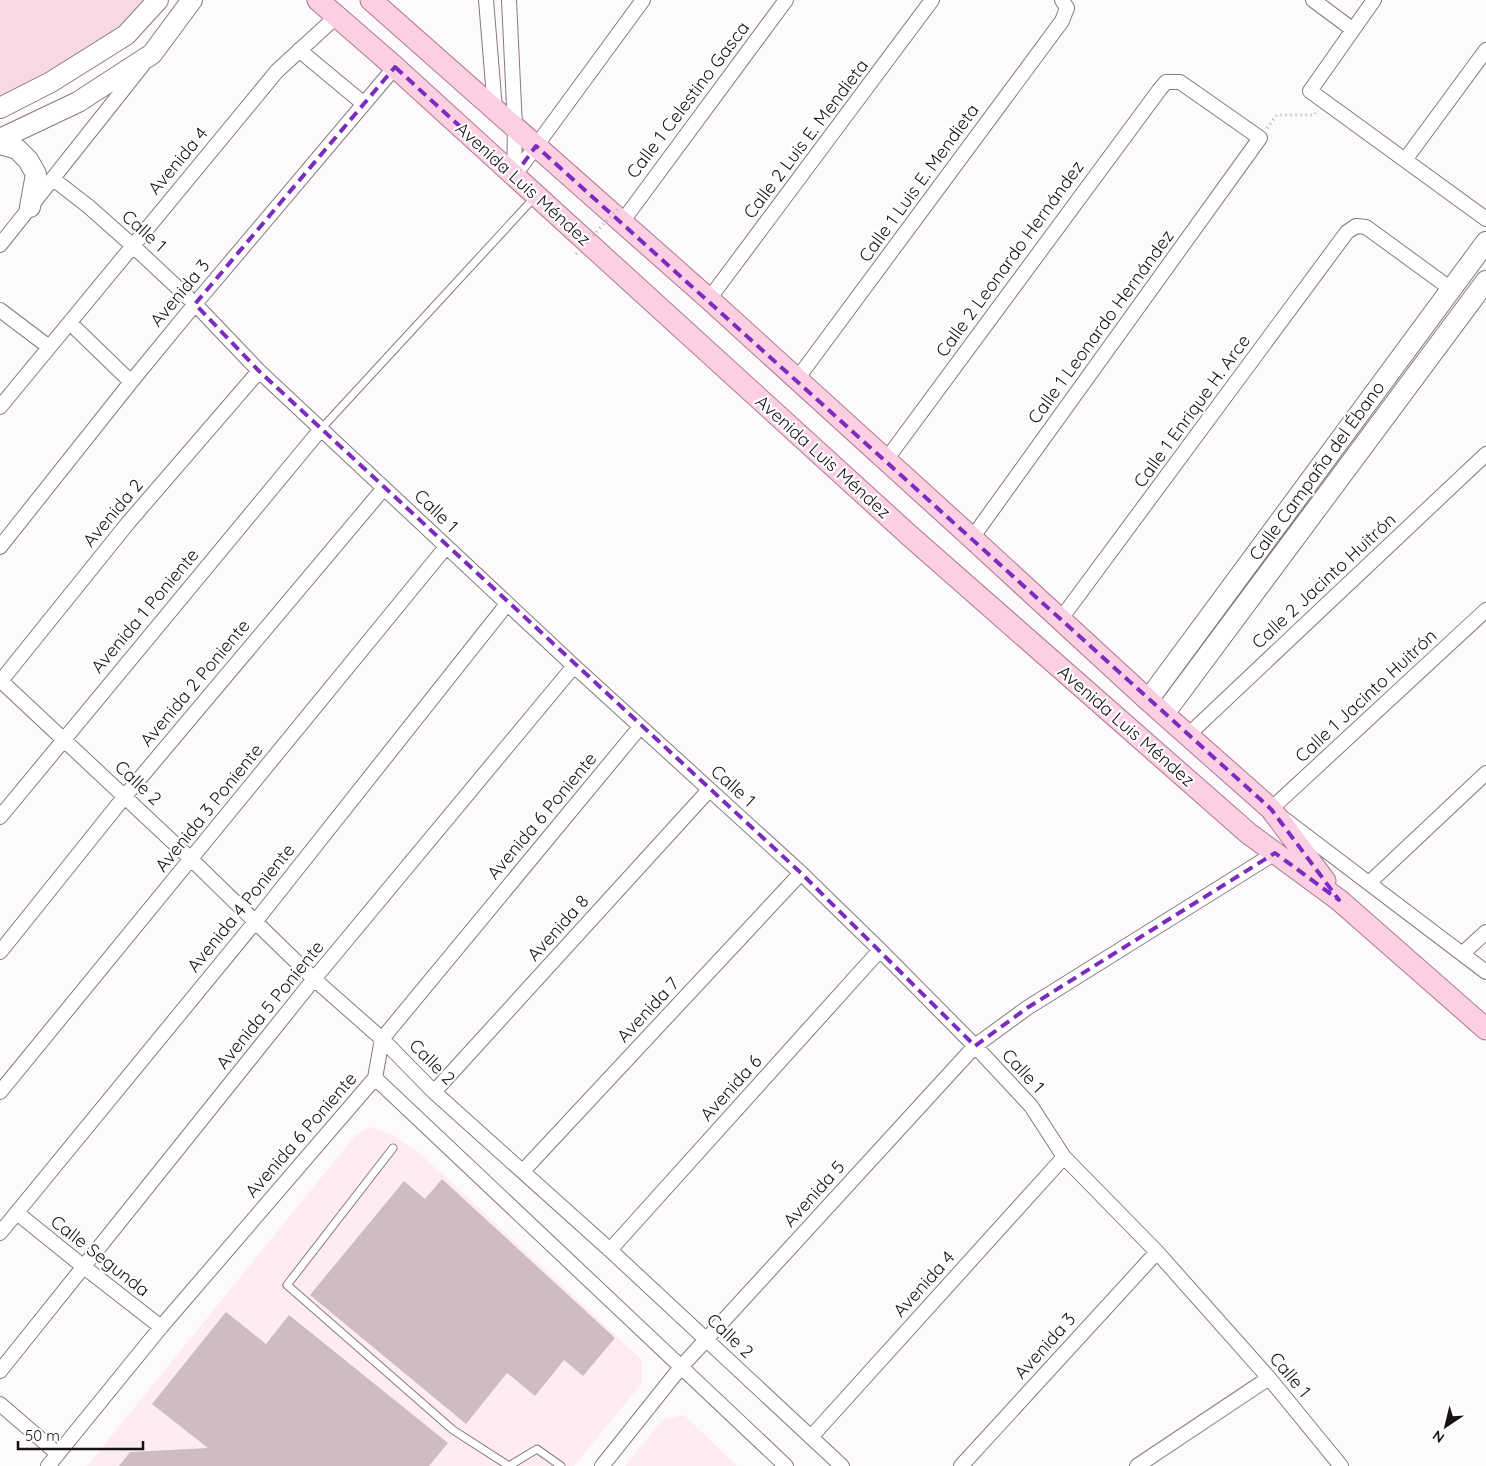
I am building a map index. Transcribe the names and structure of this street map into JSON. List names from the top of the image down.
{
  "streets": {
    "main road": ["Avenida Luis Méndez"],
    "street": [
      "Calle 1 Celestino Gasca",
      "Calle 2 Luis E. Mendieta",
      "Avenida 4",
      "Calle 1 Luis E. Mendieta",
      "Calle 1",
      "Calle 2 Leonardo Hernández",
      "Avenida 3",
      "Calle 1 Leonardo Hernández",
      "Calle 1 Enrique H. Arce",
      "Calle Campaña del Ébano",
      "Avenida 2",
      "Calle 2 Jacinto Huitrón",
      "Avenida 1 Poniente",
      "Avenida 2 Poniente",
      "Calle 1 Jacinto Huitrón",
      "Calle 2",
      "Avenida 3 Poniente",
      "Avenida 6 Poniente",
      "Avenida 4 Poniente",
      "Avenida 8",
      "Avenida 5 Poniente",
      "Avenida 7",
      "Avenida 6",
      "Avenida 5",
      "Calle Segunda"
    ]
  },
  "crossings": [
    ["Calle 1 Celestino Gasca", "Avenida Luis Méndez"],
    ["Calle 2 Luis E. Mendieta", "Avenida Luis Méndez"],
    ["Avenida 4", "Avenida Luis Méndez"],
    ["Avenida 4", "Calle 1"],
    ["Avenida 4", "Calle 2"],
    ["Calle 1 Luis E. Mendieta", "Avenida Luis Méndez"],
    ["Avenida Luis Méndez", "Calle 2 Leonardo Hernández"],
    ["Avenida Luis Méndez", "Avenida 3"],
    ["Avenida Luis Méndez", "Calle 1 Leonardo Hernández"],
    ["Avenida Luis Méndez", "Calle 1 Enrique H. Arce"],
    ["Avenida Luis Méndez", "Calle Campaña del Ébano"],
    ["Avenida Luis Méndez", "Calle 2 Jacinto Huitrón"],
    ["Avenida Luis Méndez", "Calle 1 Jacinto Huitrón"],
    ["Avenida Luis Méndez", "Avenida 5"],
    ["Calle 1", "Avenida 3"],
    ["Calle 1", "Avenida 2"],
    ["Calle 1", "Avenida 1 Poniente"],
    ["Calle 1", "Avenida 2 Poniente"],
    ["Calle 1", "Avenida 3 Poniente"],
    ["Calle 1", "Avenida 6 Poniente"],
    ["Calle 1", "Avenida 4 Poniente"],
    ["Calle 1", "Avenida 8"],
    ["Calle 1", "Avenida 5 Poniente"],
    ["Calle 1", "Avenida 7"],
    ["Calle 1", "Avenida 6"],
    ["Calle 1", "Avenida 5"],
    ["Calle 2 Leonardo Hernández", "Calle 1 Leonardo Hernández"],
    ["Calle 1 Enrique H. Arce", "Calle Campaña del Ébano"],
    ["Avenida 2", "Calle 2"],
    ["Avenida 1 Poniente", "Calle 2"],
    ["Avenida 2 Poniente", "Calle 2"],
    ["Calle 2", "Avenida 3 Poniente"],
    ["Calle 2", "Avenida 6 Poniente"],
    ["Calle 2", "Avenida 4 Poniente"],
    ["Calle 2", "Avenida 8"],
    ["Calle 2", "Avenida 5 Poniente"],
    ["Calle 2", "Avenida 7"],
    ["Calle 2", "Avenida 6"],
    ["Calle 2", "Avenida 5"],
    ["Avenida 6 Poniente", "Calle Segunda"],
    ["Avenida 4 Poniente", "Calle Segunda"],
    ["Avenida 5 Poniente", "Calle Segunda"]
  ],
  "scale_bar": "50 m",
  "north": "bottom left"
}
